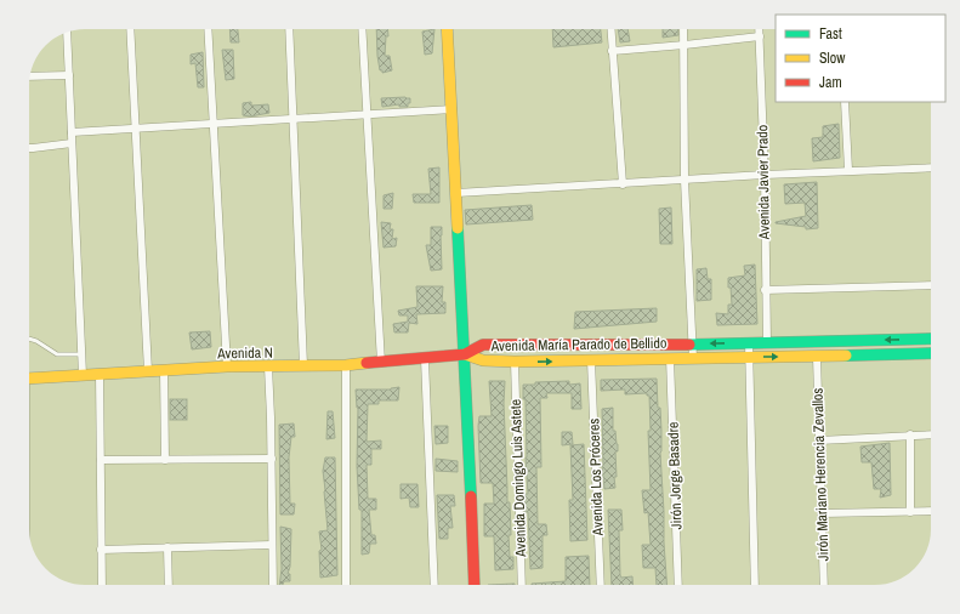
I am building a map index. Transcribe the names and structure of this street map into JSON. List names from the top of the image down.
{
  "streets": {
    "street": [
      "Avenida Javier Prado",
      "Avenida María Parado de Bellido",
      "Avenida N",
      "Jirón Mariano Herencia Zevallos",
      "Jirón Jorge Basadre",
      "Avenida Los Próceres",
      "Avenida Domingo Luis Astete"
    ]
  },
  "crossings": [
    ["Avenida Javier Prado", "Avenida María Parado de Bellido"],
    ["Avenida María Parado de Bellido", "Avenida N"],
    ["Avenida María Parado de Bellido", "Jirón Mariano Herencia Zevallos"],
    ["Avenida María Parado de Bellido", "Jirón Jorge Basadre"],
    ["Avenida María Parado de Bellido", "Avenida Los Próceres"],
    ["Avenida María Parado de Bellido", "Avenida Domingo Luis Astete"]
  ],
  "legend": ["Fast", "Slow", "Jam"]
}
